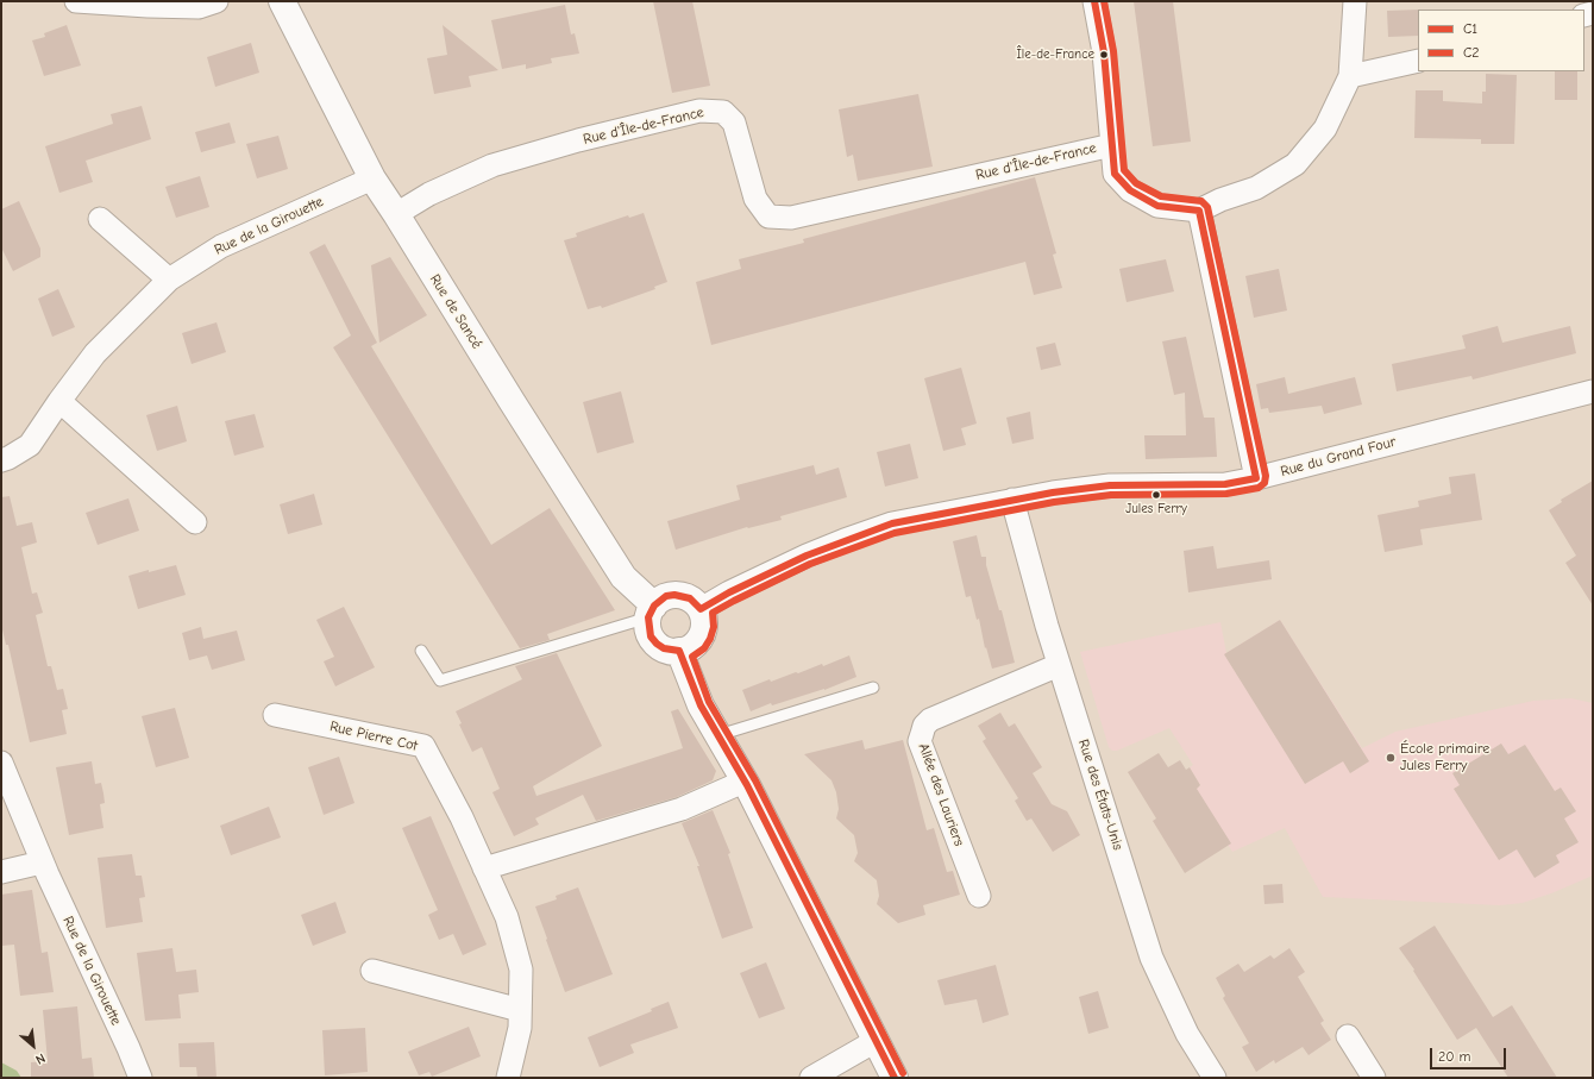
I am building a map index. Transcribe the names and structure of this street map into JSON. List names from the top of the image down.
{
  "streets": {
    "street": [
      "Rue d'Île-de-France",
      "Rue de la Girouette",
      "Rue de Sancé",
      "Rue du Grand Four",
      "Rue Pierre Cot",
      "Allée des Lauriers",
      "Rue des États-Unis"
    ]
  },
  "crossings": [
    ["Rue d'Île-de-France", "Rue de Sancé"],
    ["Rue de la Girouette", "Rue de Sancé"],
    ["Rue de Sancé", "Rue du Grand Four"],
    ["Rue du Grand Four", "Rue des États-Unis"],
    ["Allée des Lauriers", "Rue des États-Unis"]
  ],
  "places": ["Île-de-France", "Jules Ferry", "École primaire Jules Ferry"],
  "lines": ["transit line C1", "transit line C2"],
  "legend": ["C1", "C2"],
  "scale_bar": "20 m",
  "north": "bottom right"
}
